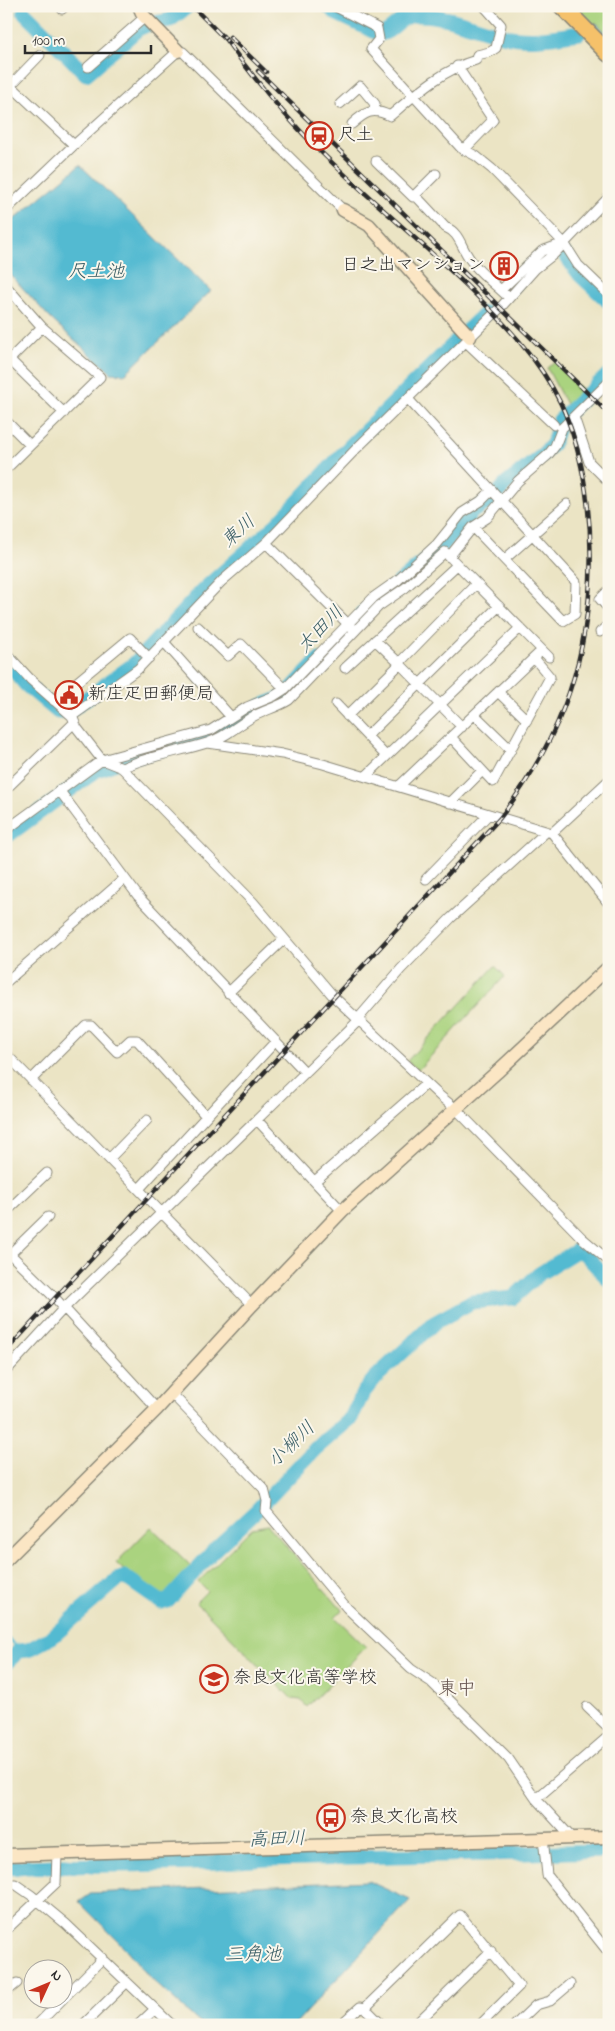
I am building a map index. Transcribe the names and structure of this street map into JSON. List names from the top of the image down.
{
  "districts": ["東中"],
  "water": [
    "尺土池",
    "東川",
    "太田川",
    "小柳川",
    "高田川",
    "三角池"
  ],
  "places": {
    "station": ["尺土"],
    "building": ["日之出マンション"],
    "public building": ["新庄疋田郵便局"],
    "school or university": ["奈良文化高等学校"],
    "bus stop": ["奈良文化高校"]
  },
  "scale_bar": "100 m",
  "north": "top right"
}
